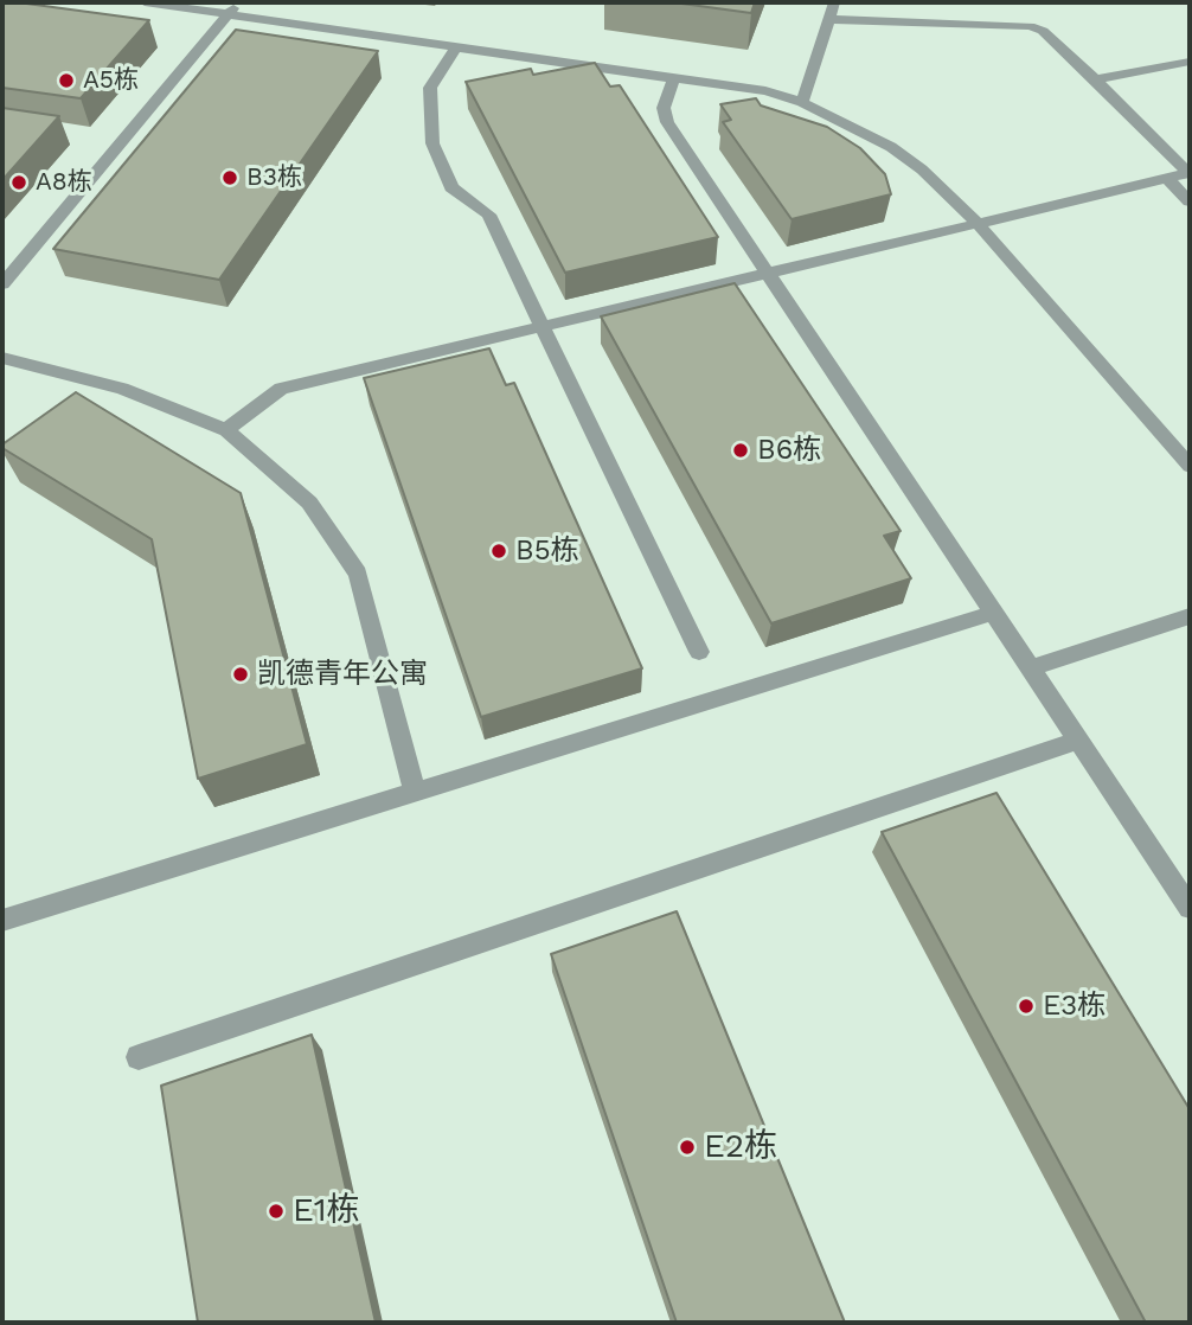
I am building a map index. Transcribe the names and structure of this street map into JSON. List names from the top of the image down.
{
  "places": [
    "A5栋",
    "B3栋",
    "A8栋",
    "B6栋",
    "B5栋",
    "凯德青年公寓",
    "E3栋",
    "E2栋",
    "E1栋"
  ]
}
